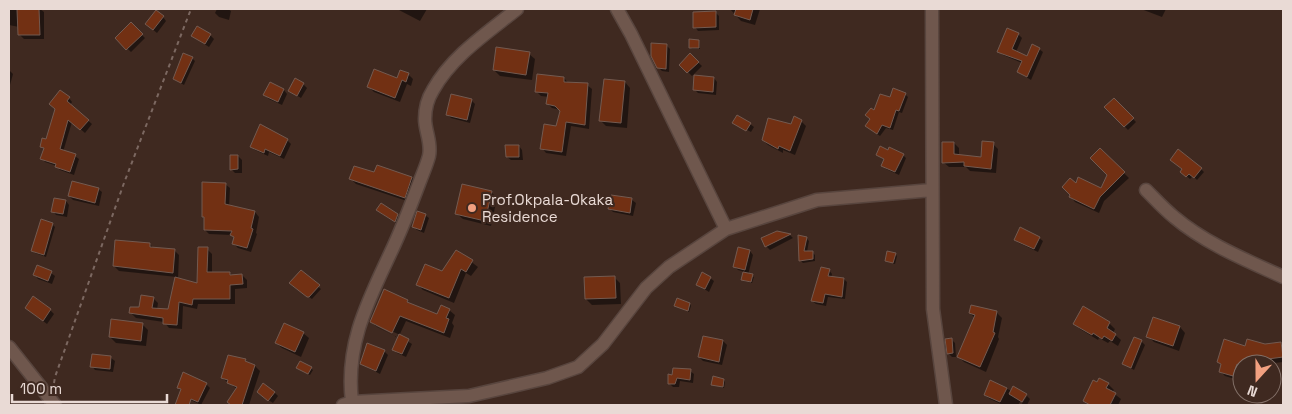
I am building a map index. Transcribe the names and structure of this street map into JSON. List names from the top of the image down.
{
  "places": ["Prof.Okpala-Okaka Residence"],
  "scale_bar": "100 m",
  "north": "bottom"
}
